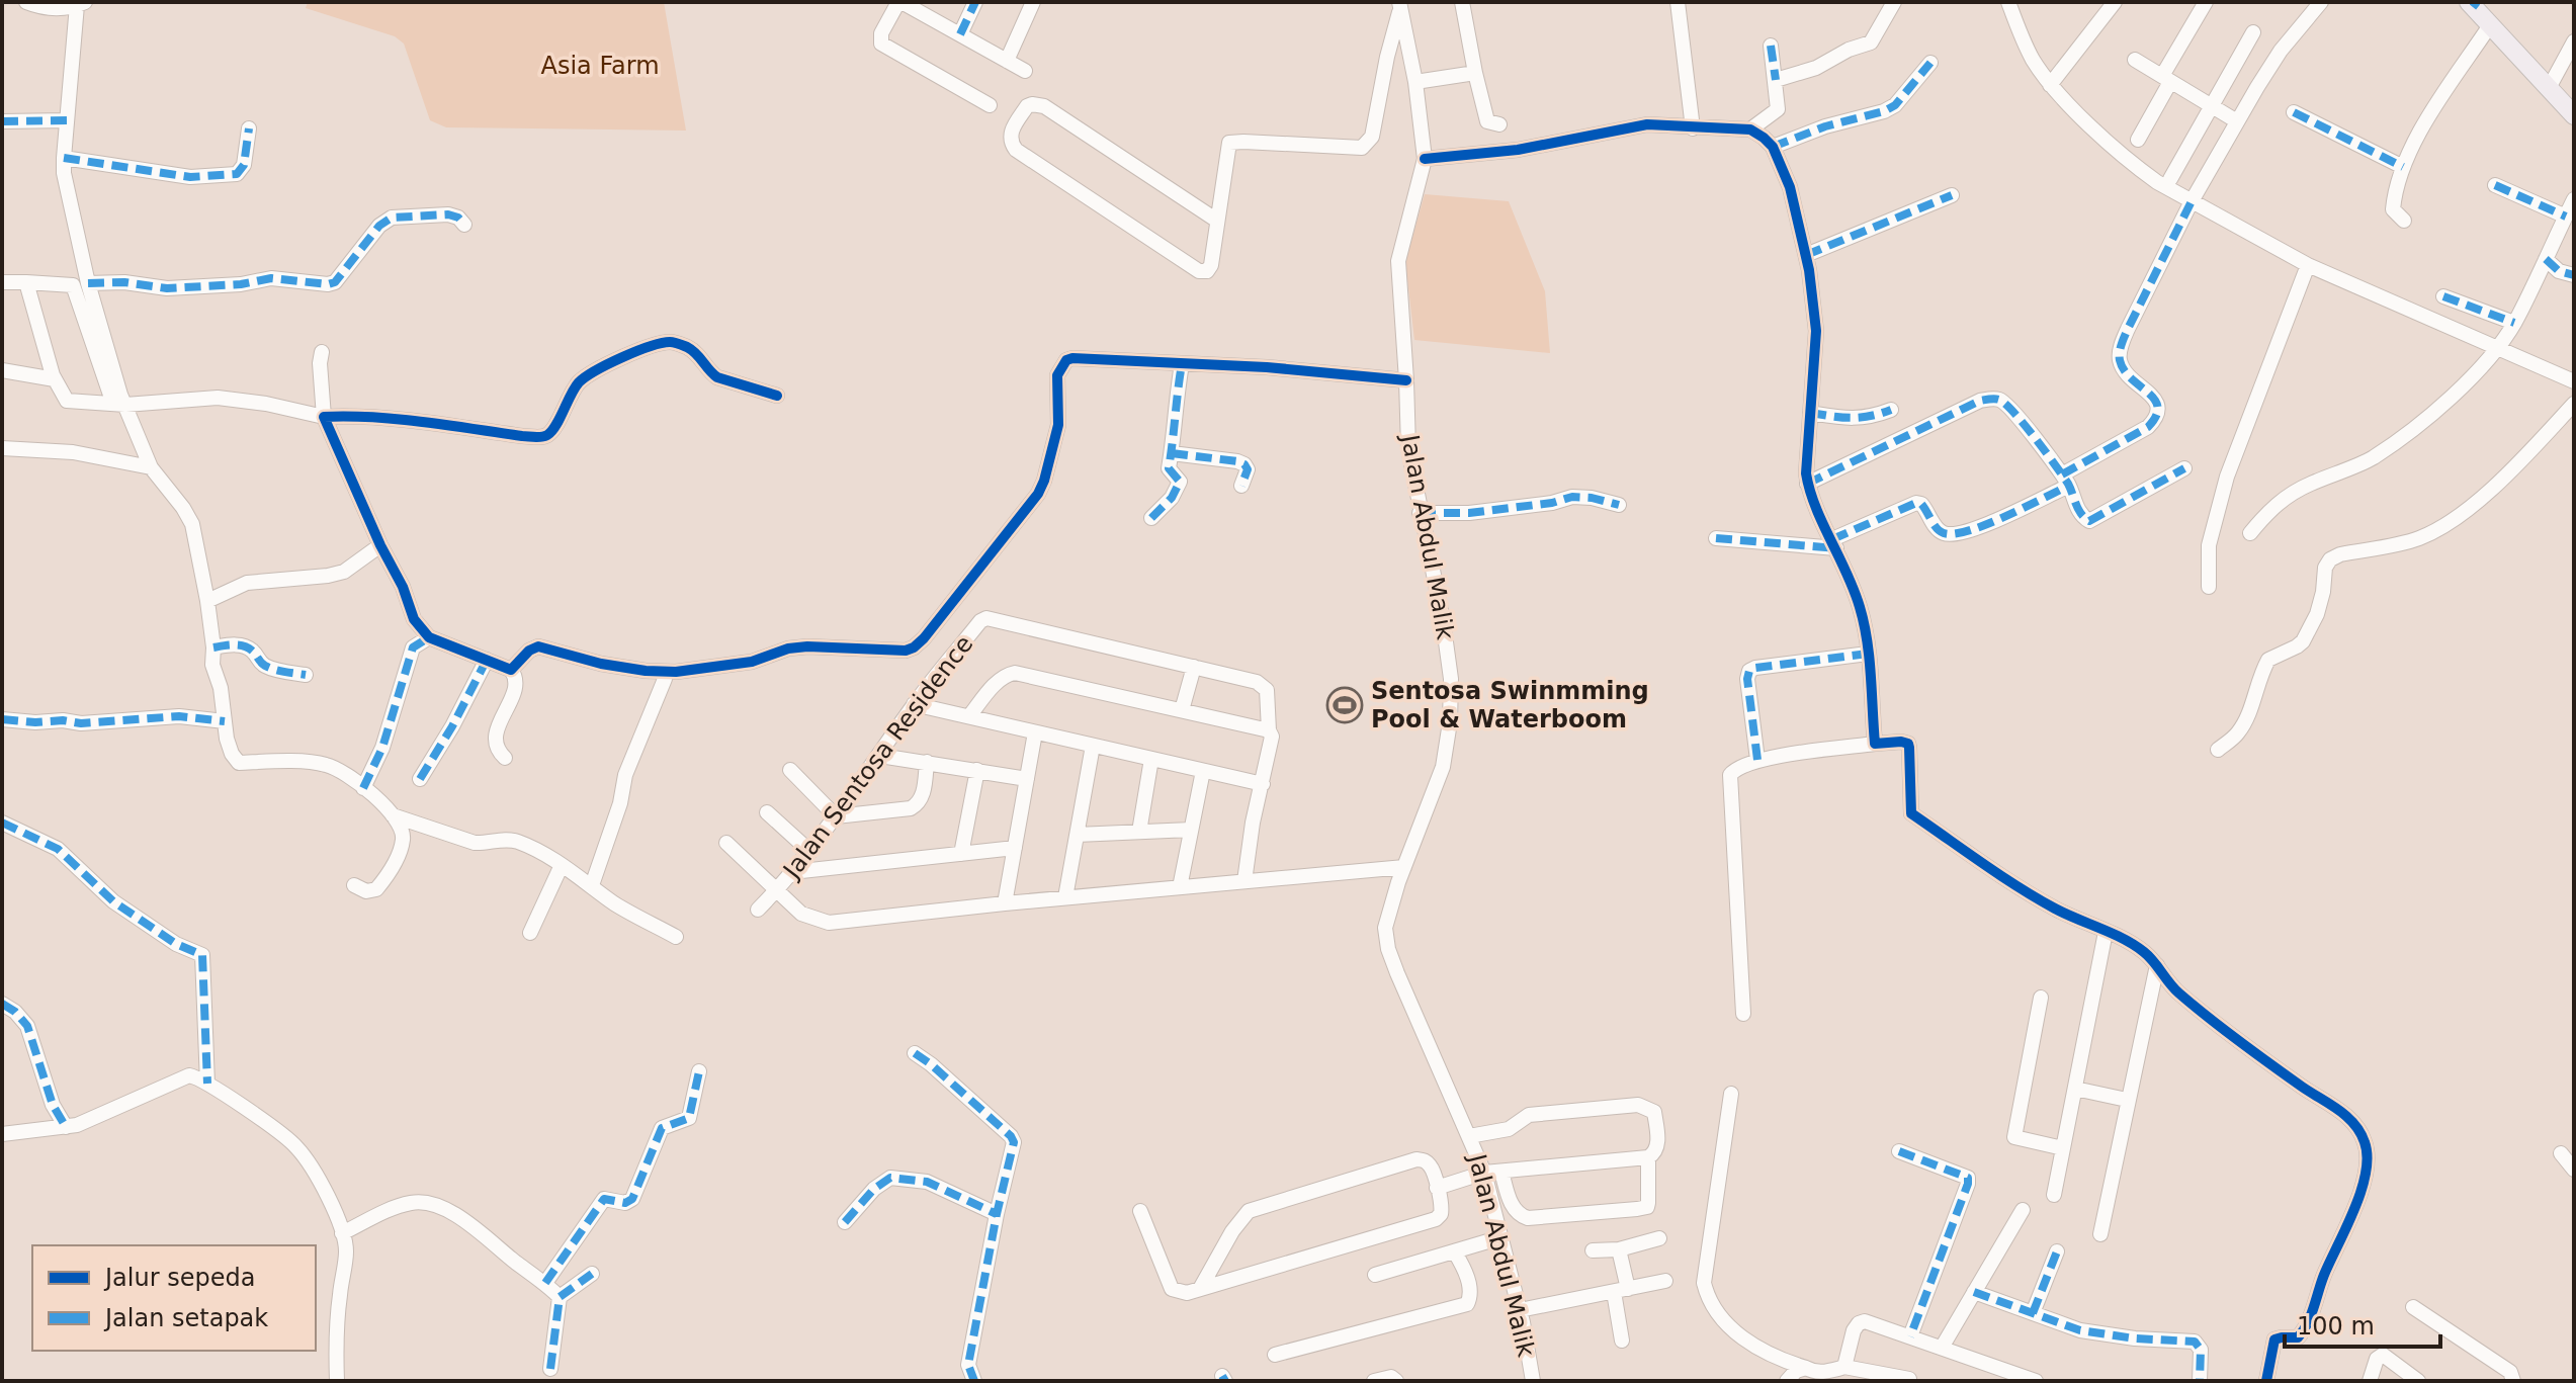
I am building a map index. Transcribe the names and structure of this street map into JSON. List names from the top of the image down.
{
  "streets": {
    "street": ["Jalan Abdul Malik", "Jalan Sentosa Residence"]
  },
  "parks": ["Asia Farm"],
  "places": {
    "sports": ["Sentosa Swinmming Pool & Waterboom"]
  },
  "legend": ["Jalur sepeda", "Jalan setapak"],
  "scale_bar": "100 m"
}
